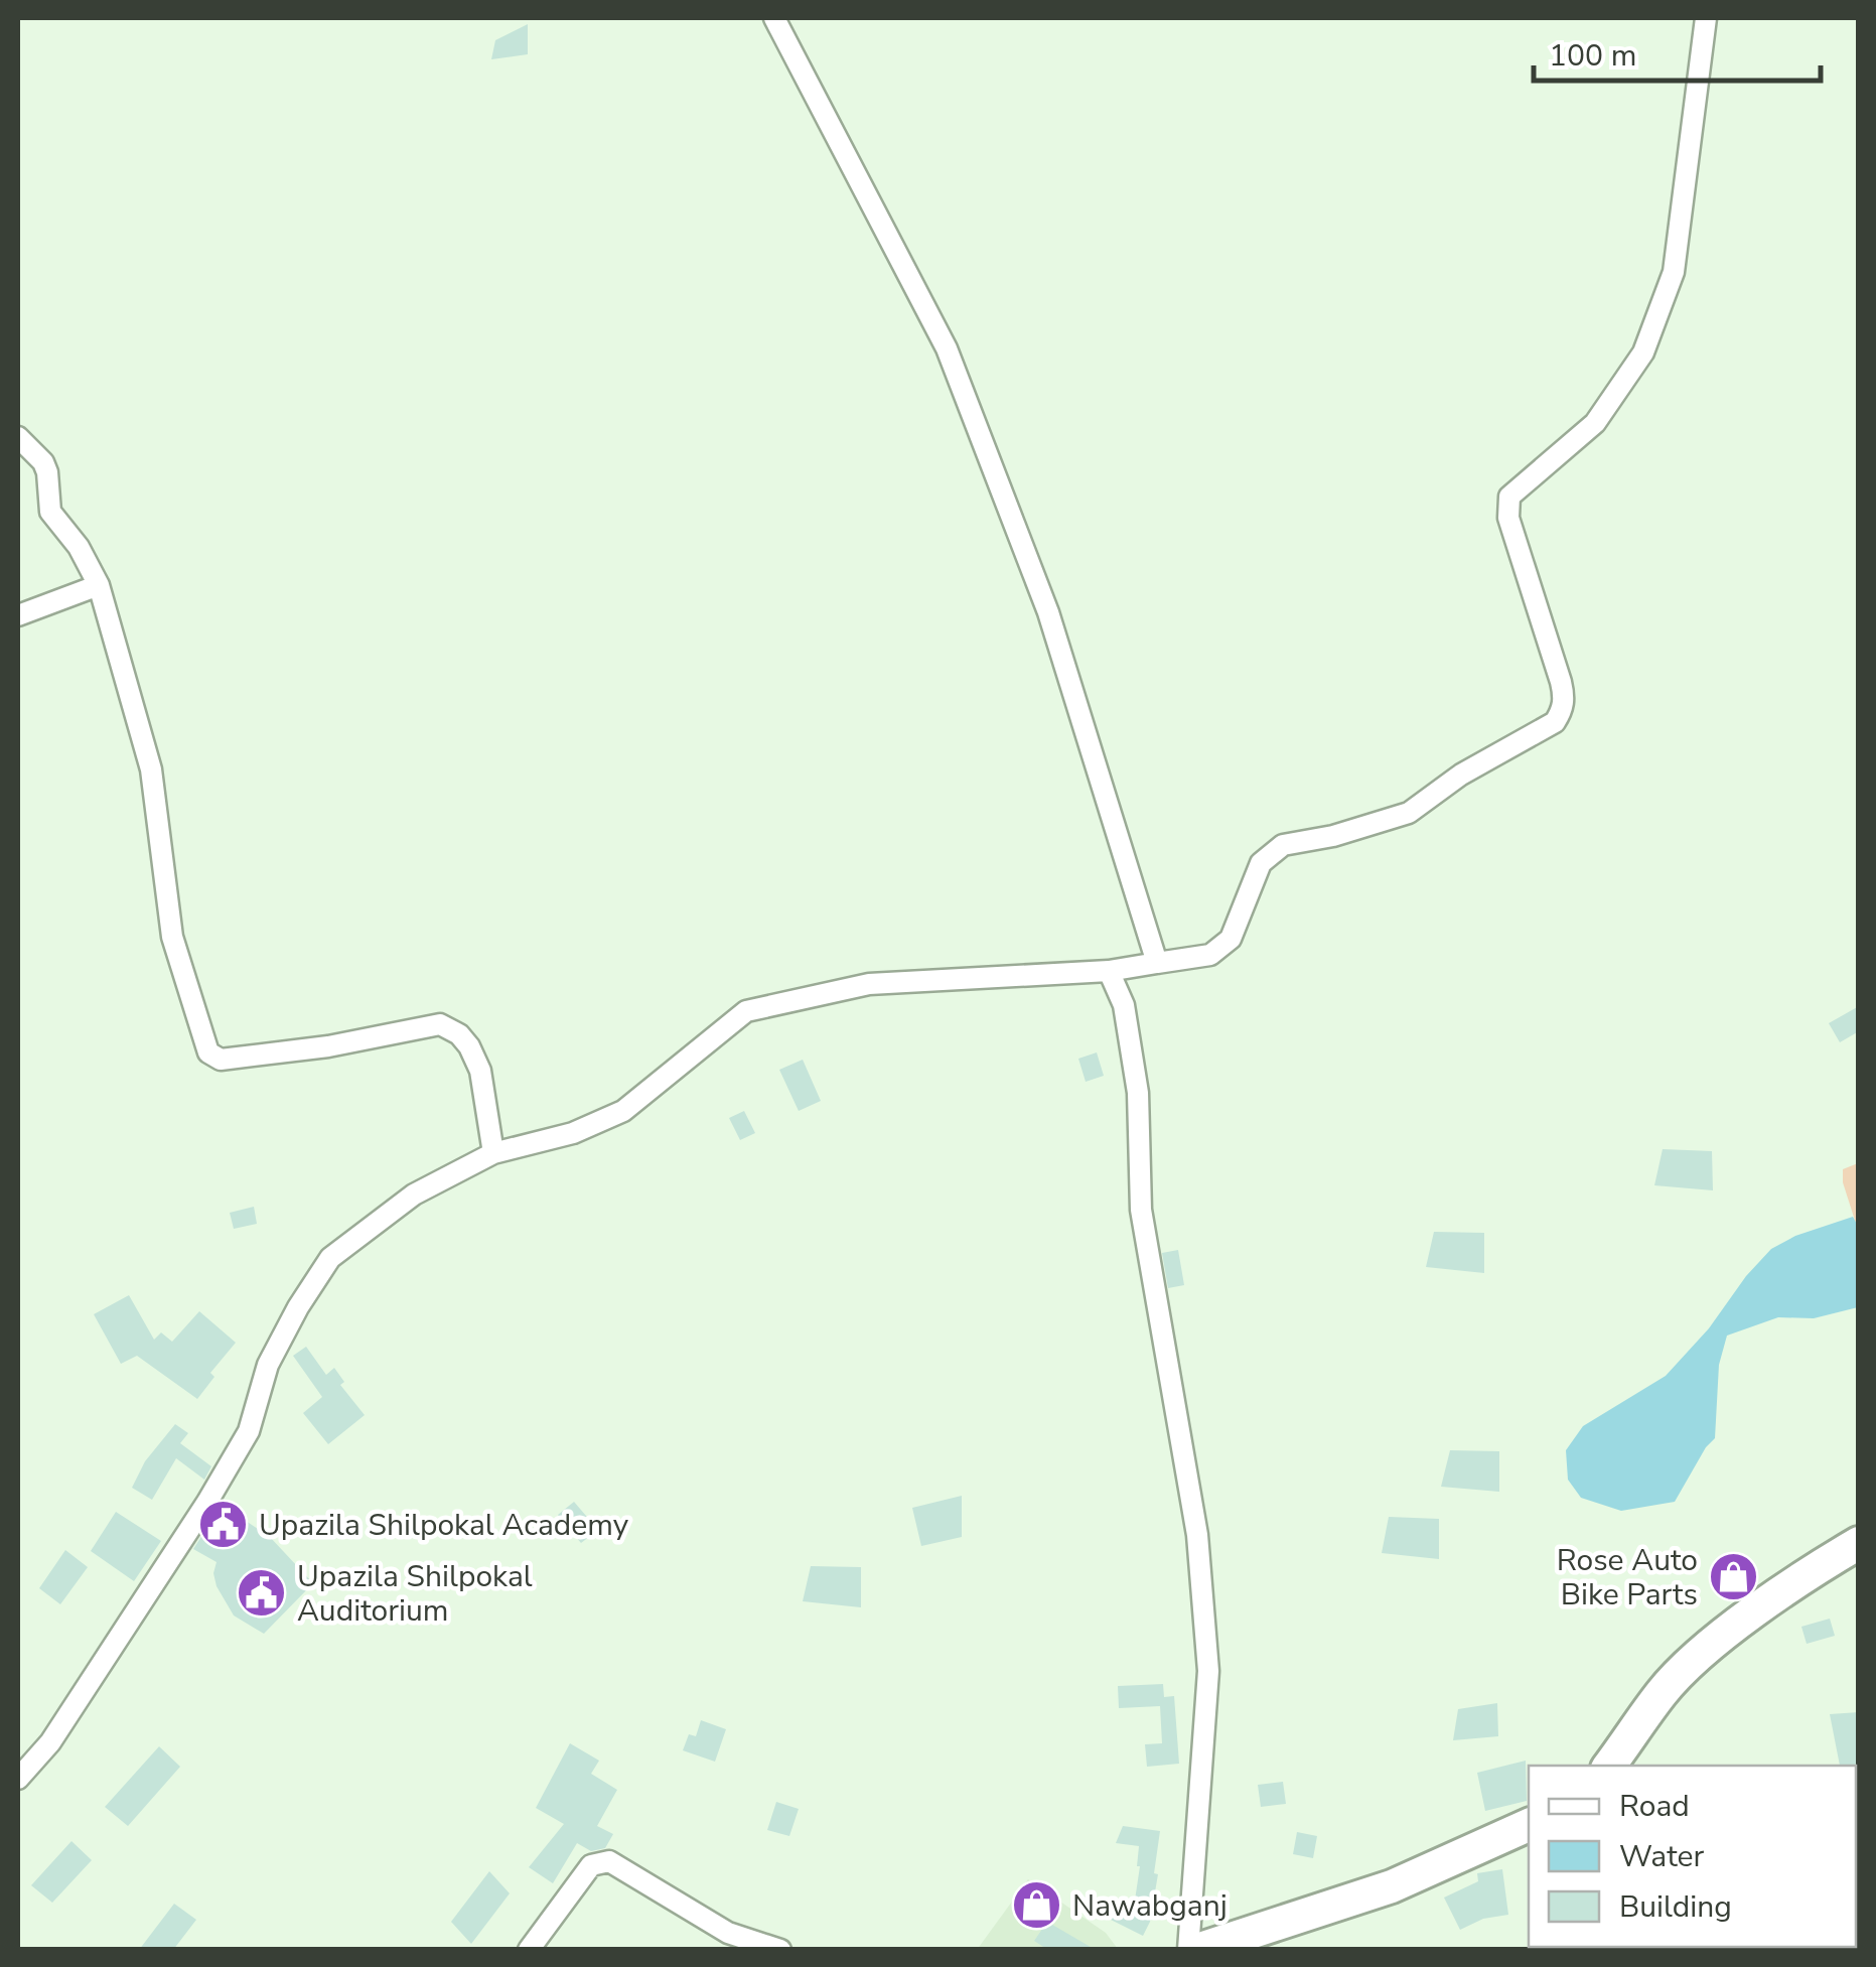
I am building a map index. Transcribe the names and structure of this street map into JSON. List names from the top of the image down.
{
  "places": {
    "public building": ["Upazila Shilpokal Academy", "Upazila Shilpokal Auditorium"],
    "shop": ["Rose Auto Bike Parts", "Nawabganj"]
  },
  "legend": ["Road", "Water", "Building"],
  "scale_bar": "100 m"
}
